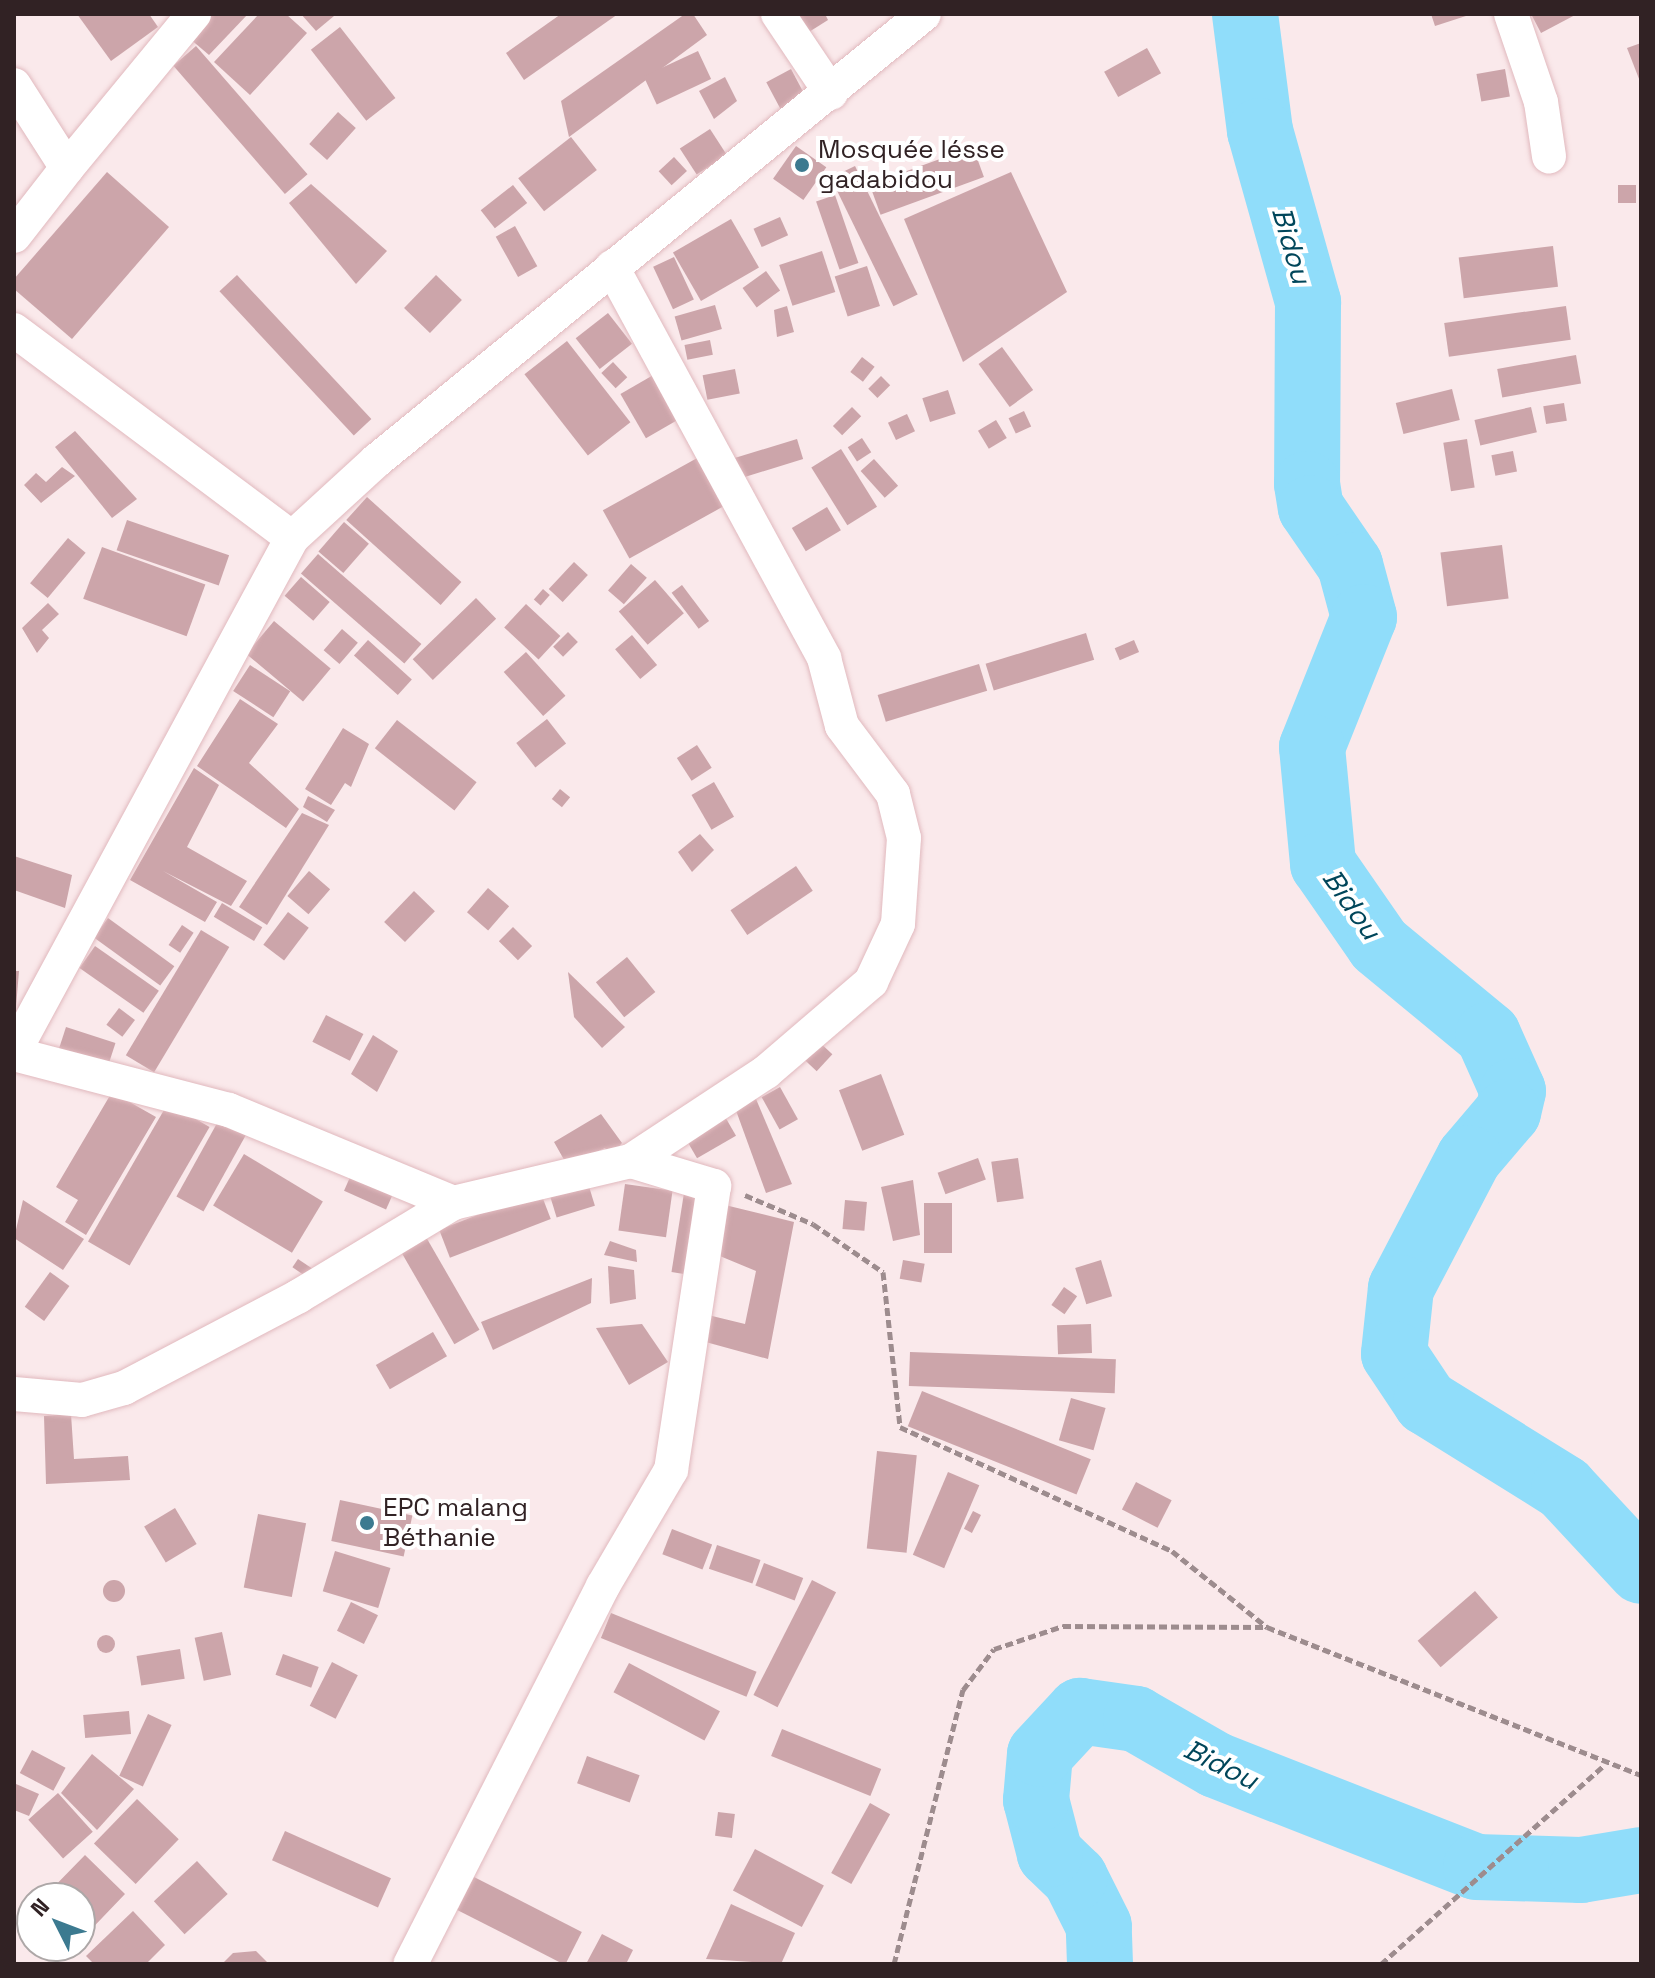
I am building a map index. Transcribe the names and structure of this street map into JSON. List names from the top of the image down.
{
  "water": ["Bidou"],
  "places": ["Mosquée lésse gadabidou", "EPC malang Béthanie"],
  "north": "top left"
}
